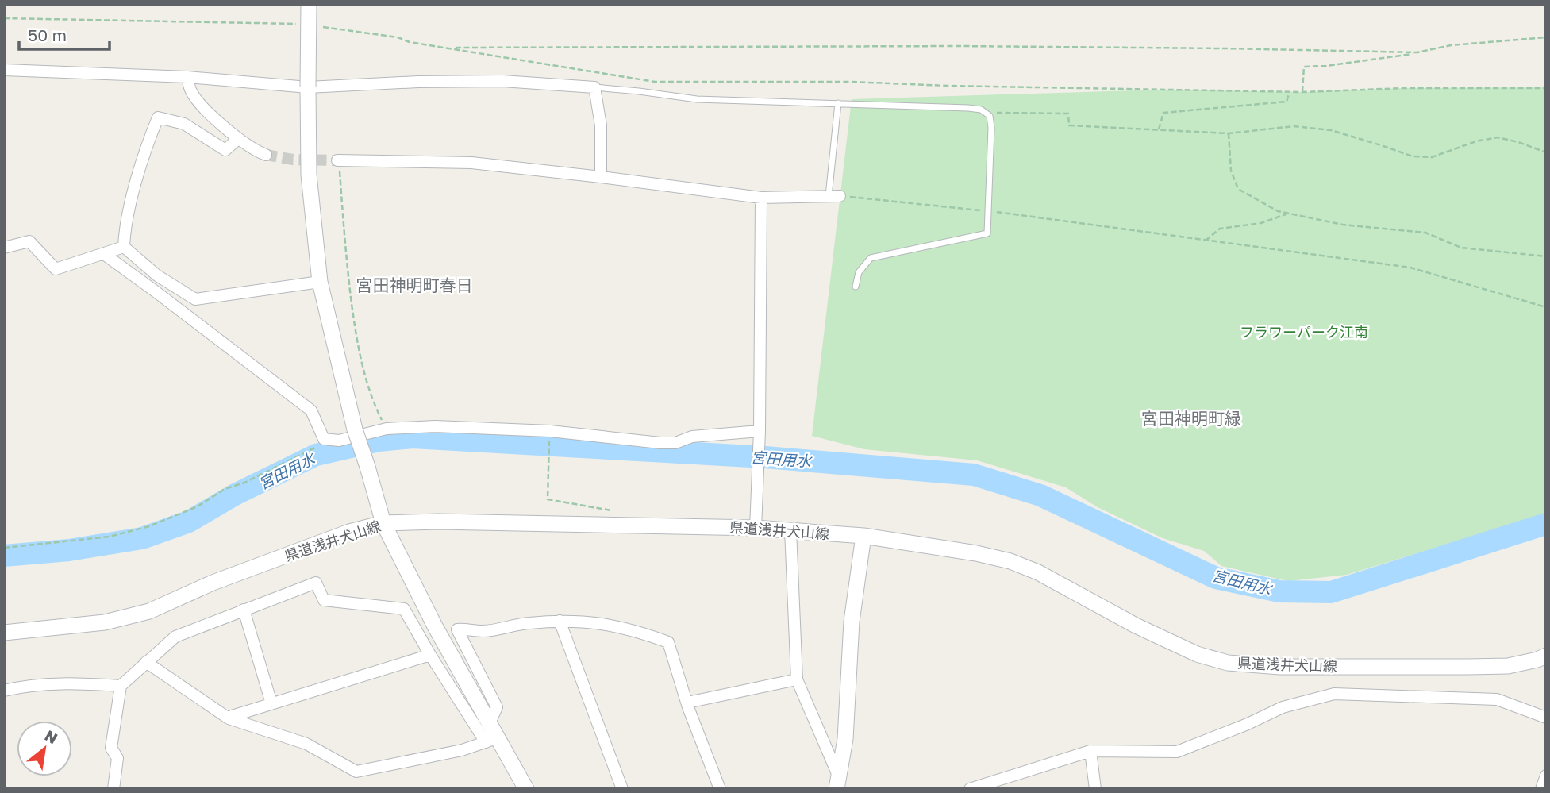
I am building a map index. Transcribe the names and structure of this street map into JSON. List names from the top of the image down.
{
  "streets": {
    "main road": ["県道浅井犬山線"]
  },
  "districts": ["宮田神明町春日", "宮田神明町緑"],
  "water": ["宮田用水"],
  "parks": ["フラワーパーク江南"],
  "scale_bar": "50 m",
  "north": "top right"
}
